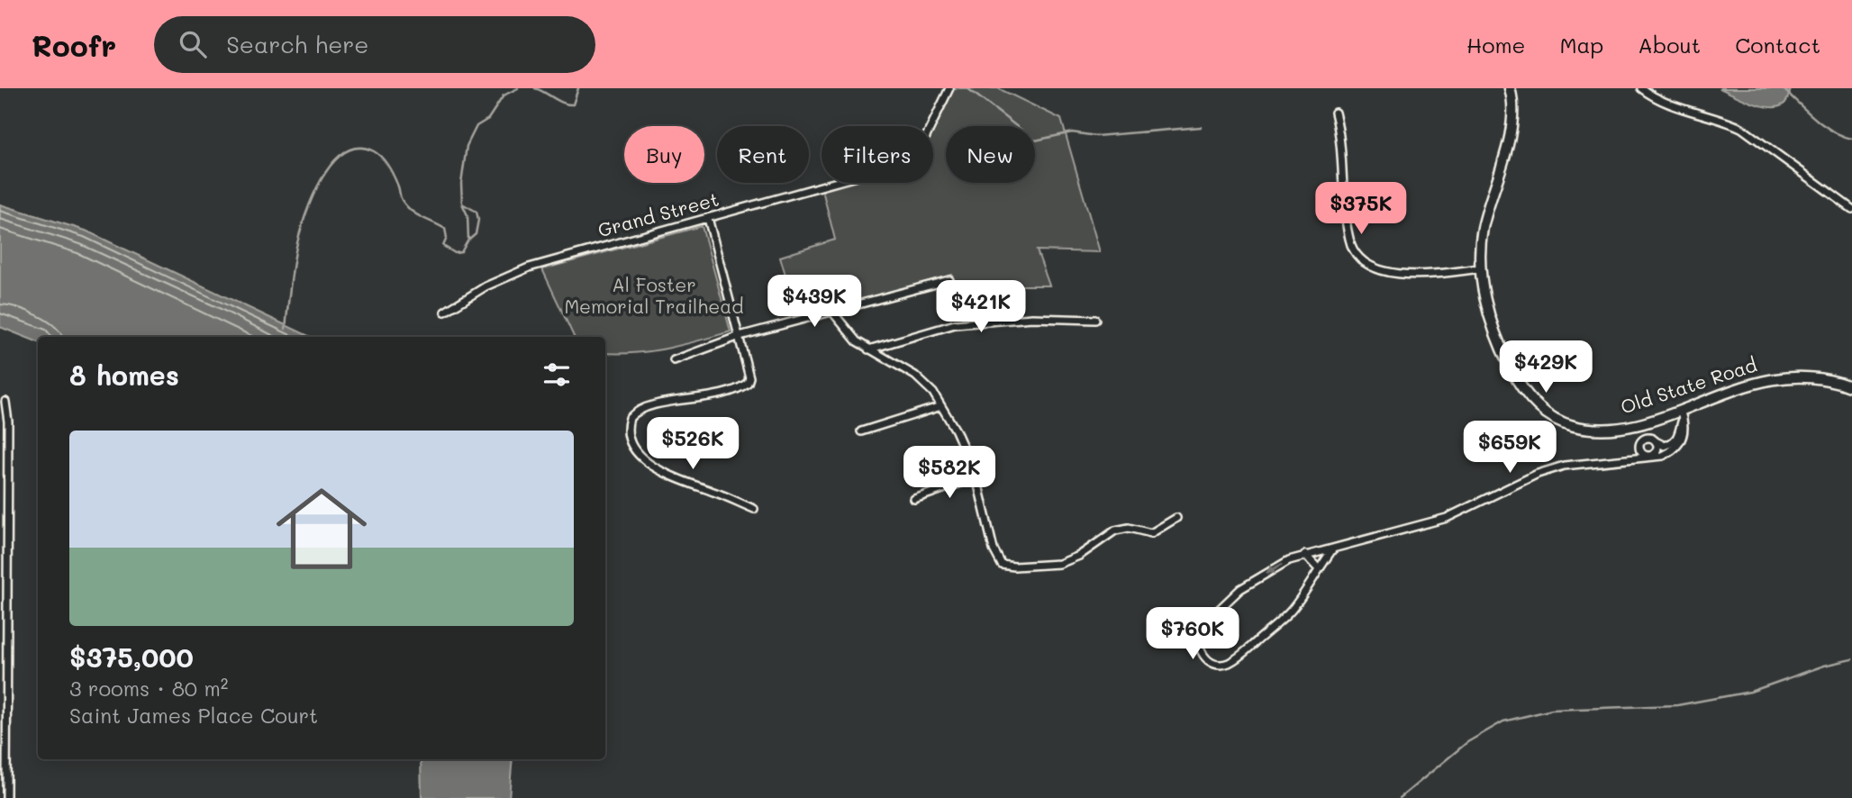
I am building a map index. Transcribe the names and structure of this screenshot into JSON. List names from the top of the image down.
{
  "streets": {
    "street": ["Grand Street", "Old State Road"]
  },
  "parks": ["Al Foster Memorial Trailhead"],
  "page": {
    "header": "Roofr",
    "search": "Search here",
    "nav": [
      "Home",
      "Map",
      "About",
      "Contact"
    ],
    "chip": [
      "Buy",
      "Rent",
      "Filters",
      "New"
    ],
    "price": [
      "$375K",
      "$439K",
      "$421K",
      "$429K",
      "$526K",
      "$659K",
      "$582K",
      "$760K"
    ],
    "heading": "8 homes",
    "list": [
      {
        "name": "$375,000",
        "note": "3 rooms · 80 m² · Saint James Place Court"
      }
    ]
  }
}
